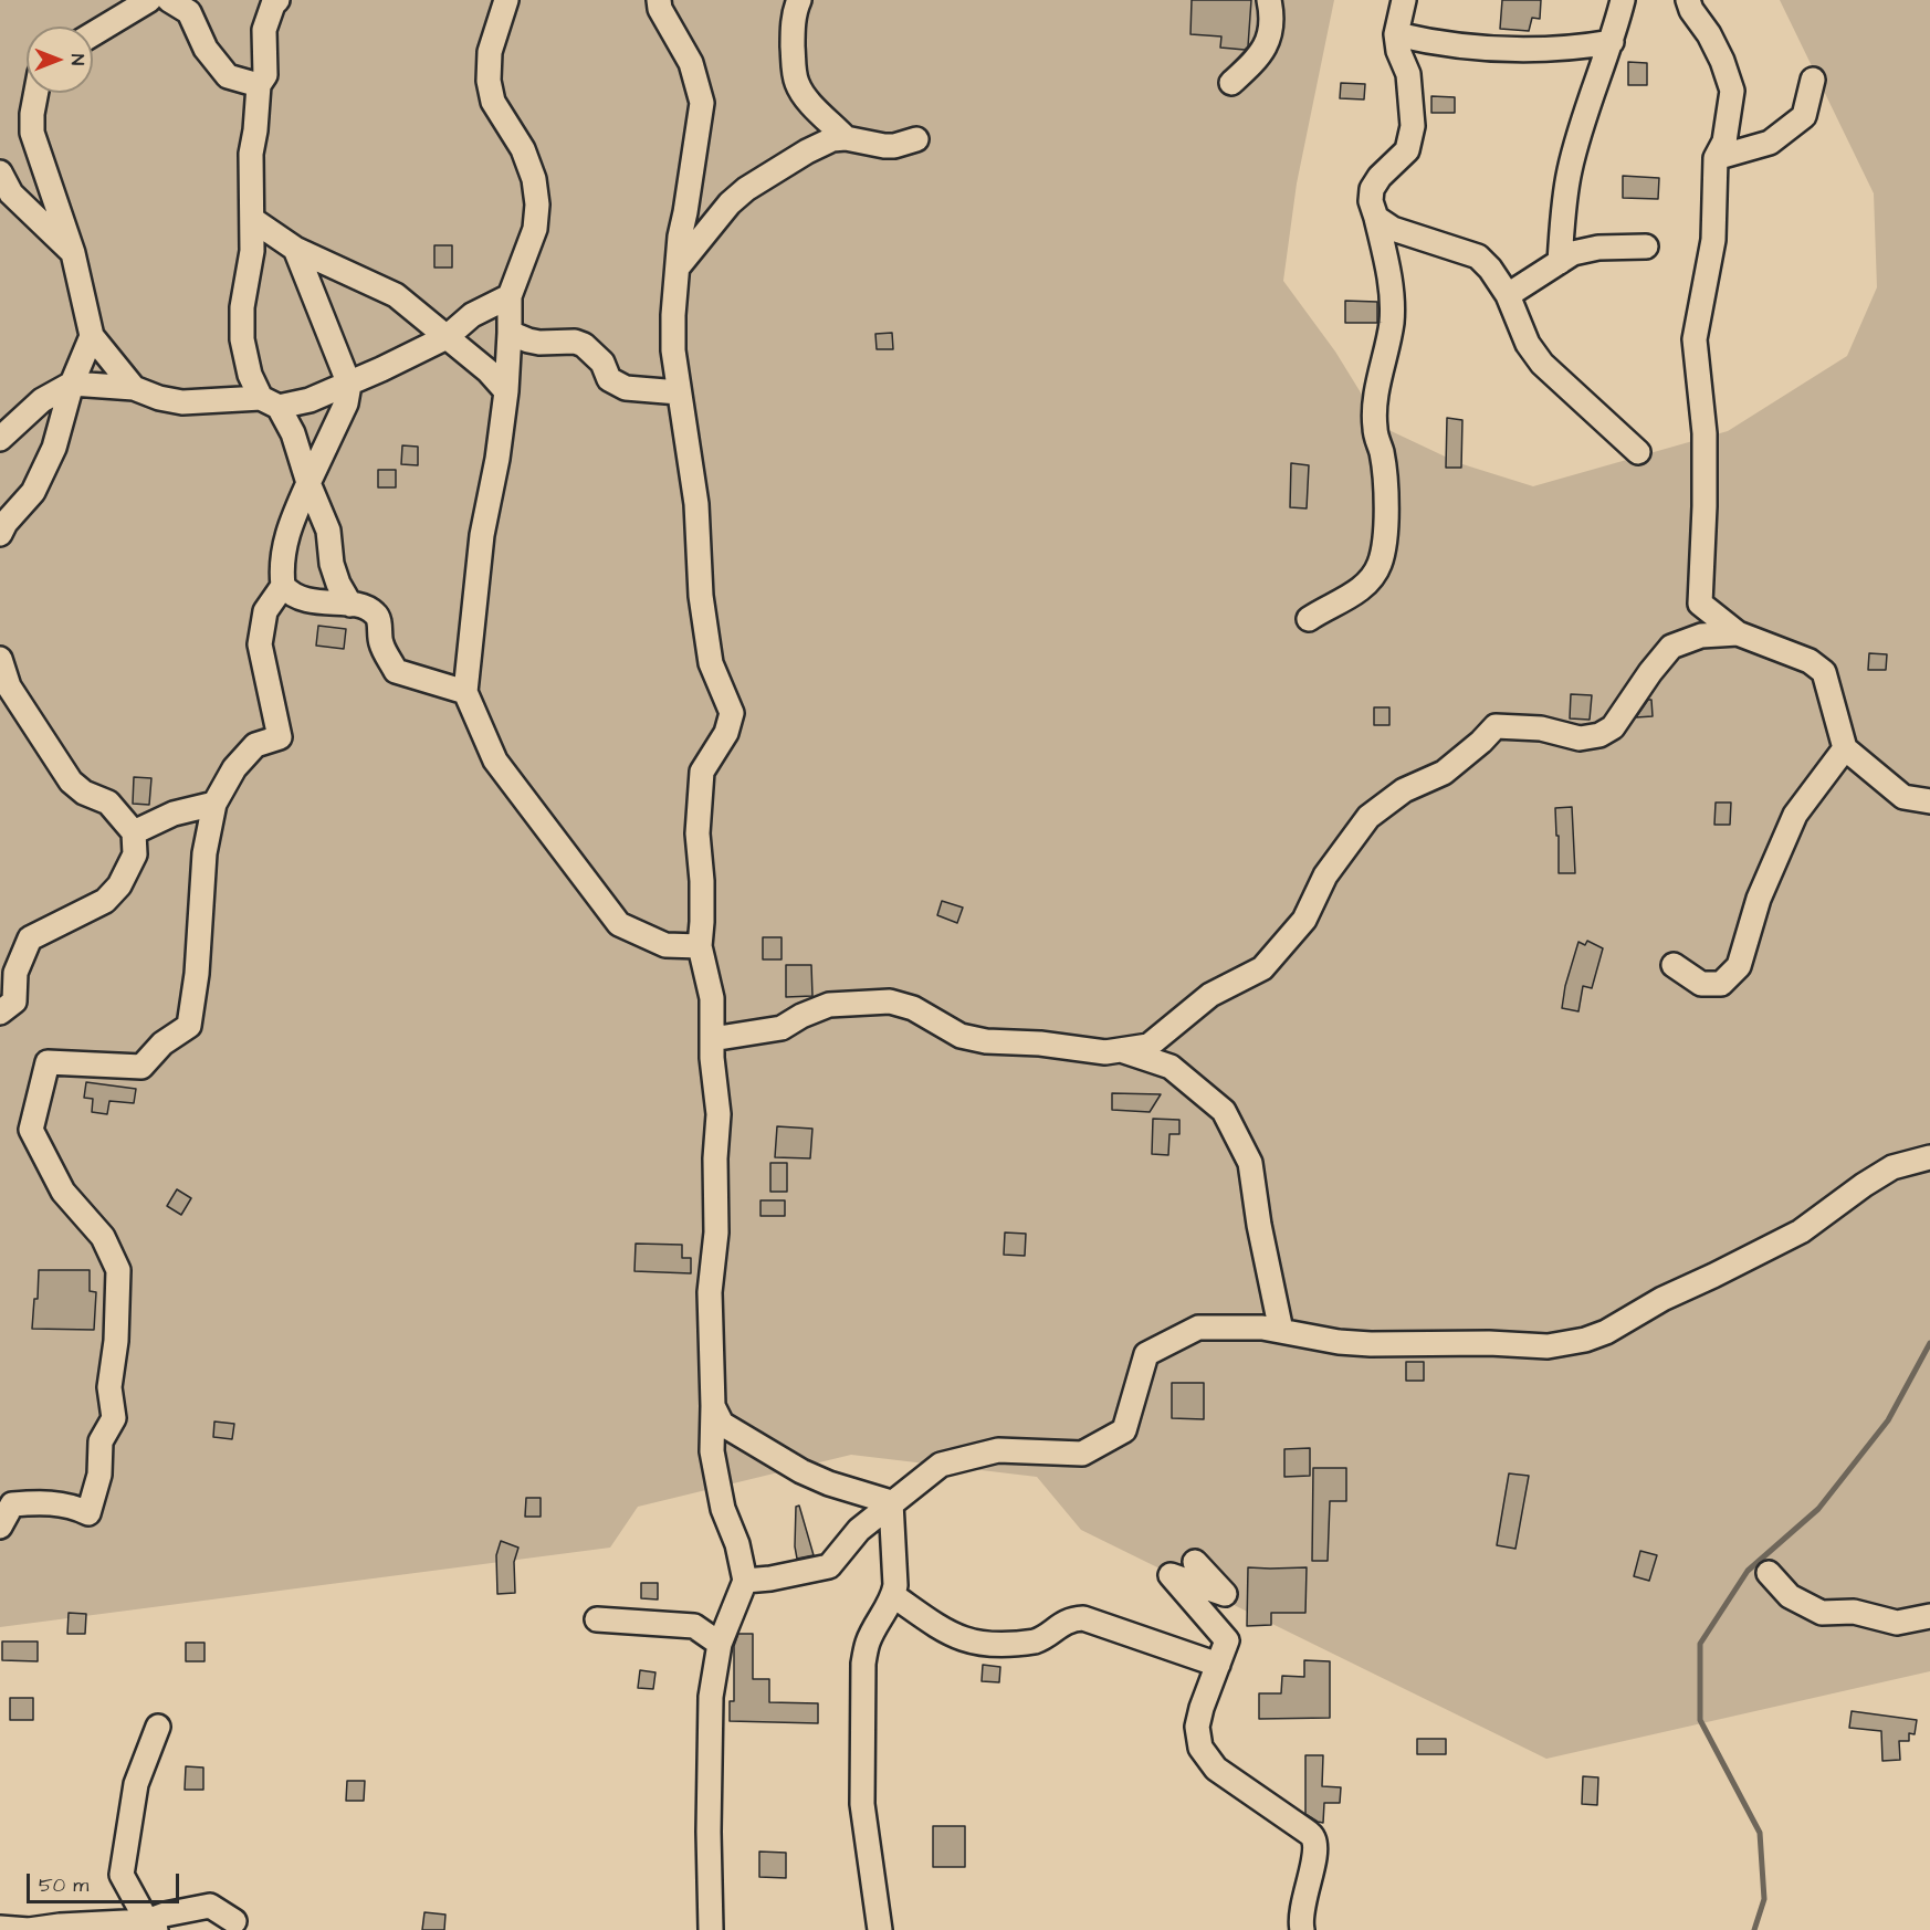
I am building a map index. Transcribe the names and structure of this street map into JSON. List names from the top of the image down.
{
  "scale_bar": "50 m",
  "north": "right"
}
